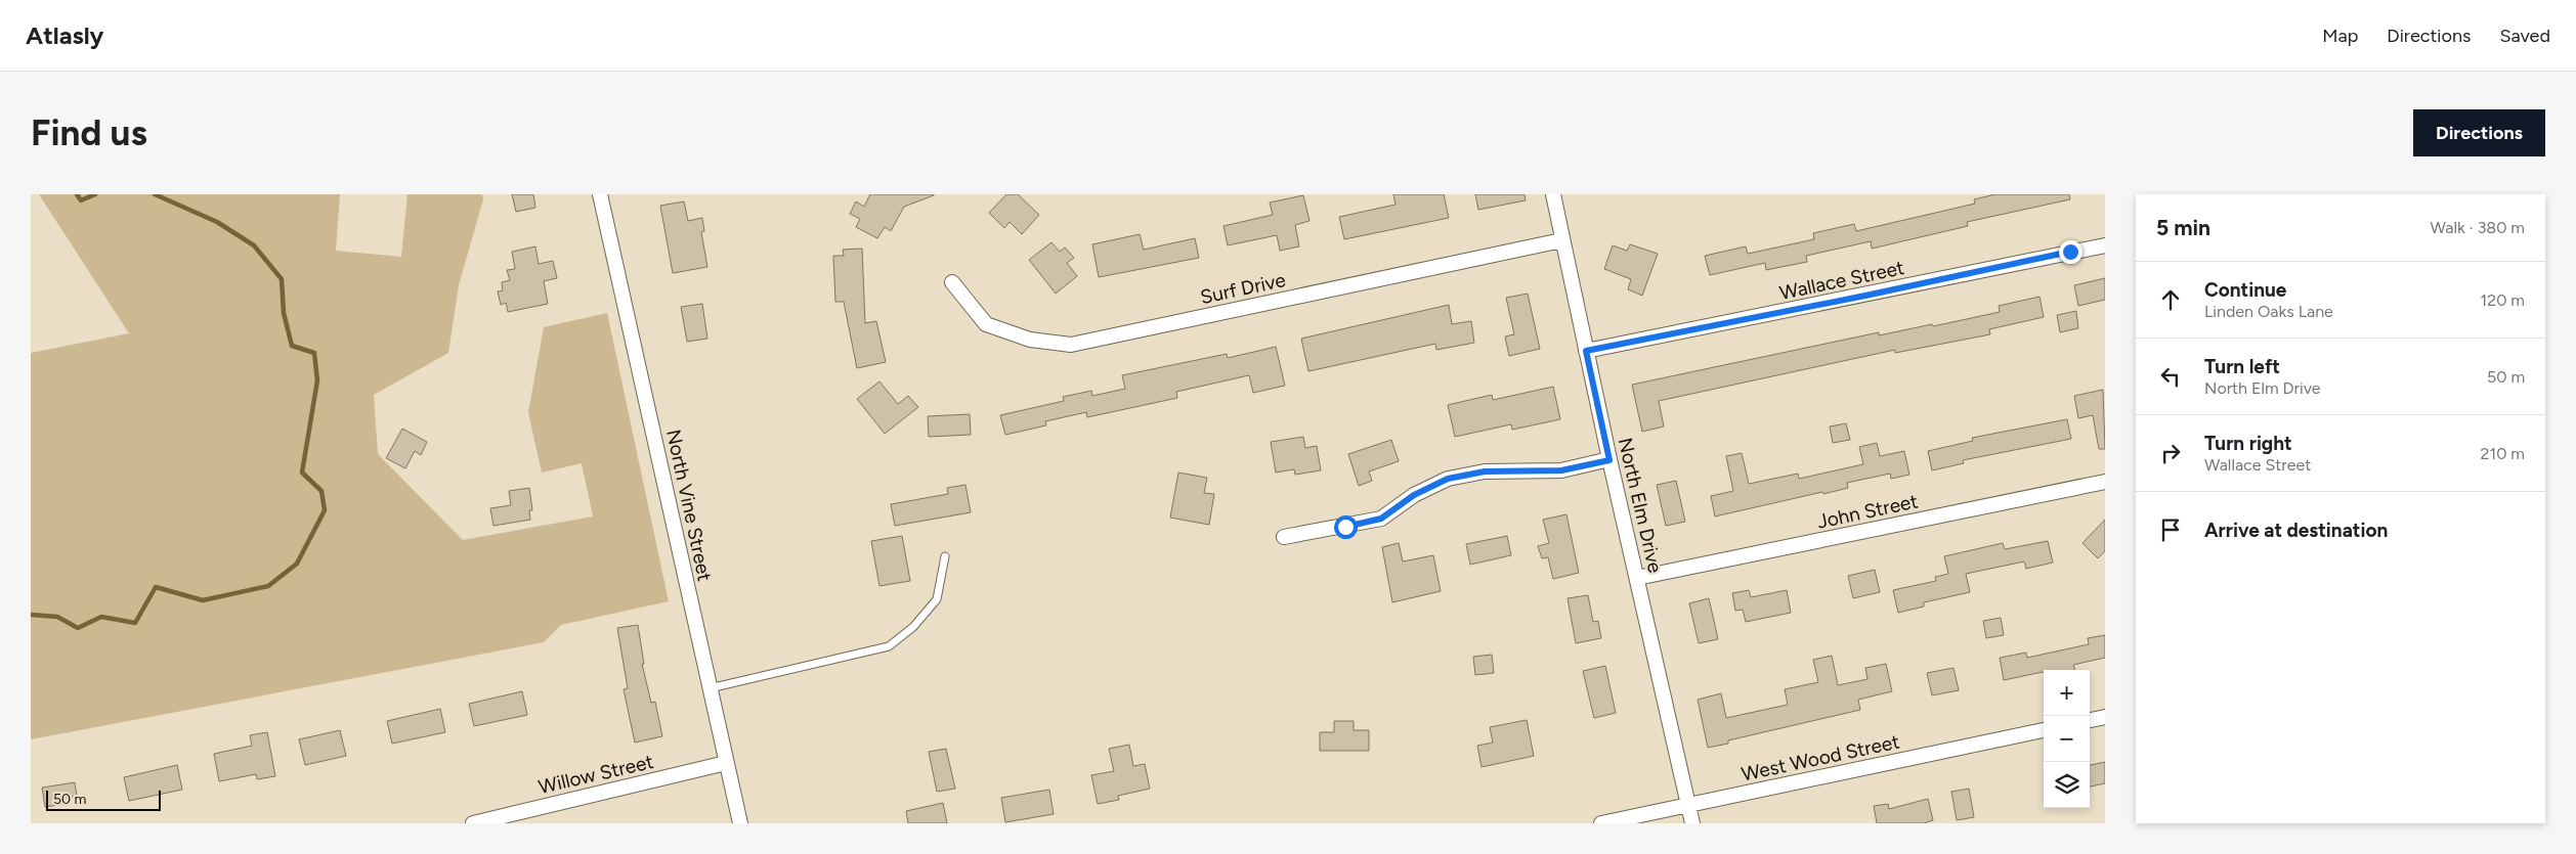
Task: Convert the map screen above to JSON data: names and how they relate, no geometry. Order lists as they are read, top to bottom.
{
  "streets": {
    "street": [
      "Wallace Street",
      "Surf Drive",
      "North Vine Street",
      "North Elm Drive",
      "John Street",
      "West Wood Street",
      "Willow Street"
    ]
  },
  "crossings": [
    ["Wallace Street", "North Elm Drive"],
    ["Surf Drive", "North Elm Drive"],
    ["North Vine Street", "Willow Street"],
    ["North Elm Drive", "John Street"],
    ["North Elm Drive", "West Wood Street"]
  ],
  "scale_bar": "50 m",
  "page": {
    "header": "Atlasly",
    "nav": ["Map", "Directions", "Saved"],
    "buttons": "Directions",
    "title": "Find us",
    "heading": ["5 min", "Walk · 380 m"],
    "list": [
      ["Continue", "Linden Oaks Lane", "120 m"],
      ["Turn left", "North Elm Drive", "50 m"],
      ["Turn right", "Wallace Street", "210 m"],
      "Arrive at destination"
    ],
    "map_buttons": ["+", "−"],
    "scale": "50 m"
  }
}
